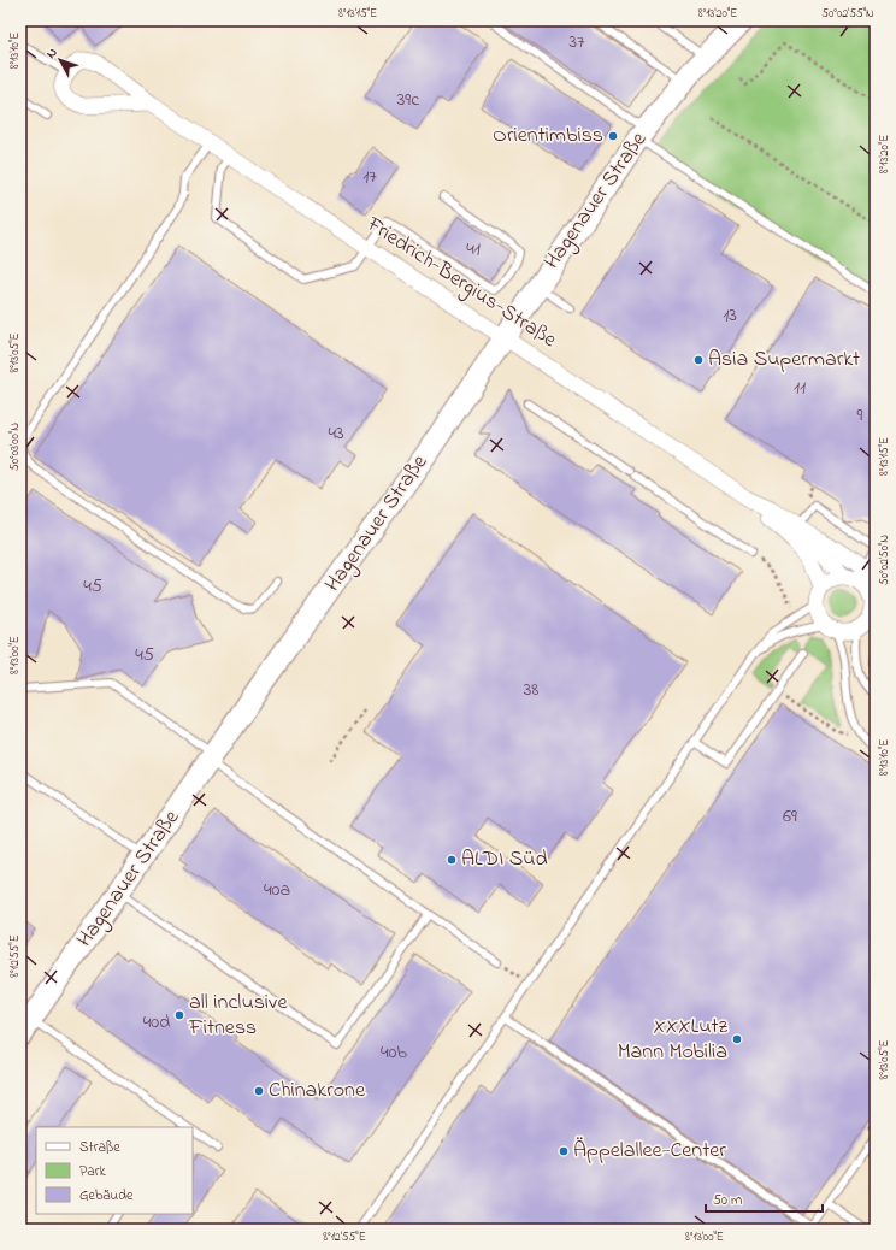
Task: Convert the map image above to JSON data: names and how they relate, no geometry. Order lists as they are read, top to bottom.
{
  "streets": {
    "street": ["Hagenauer Straße", "Friedrich-Bergius-Straße"]
  },
  "crossings": [
    ["Hagenauer Straße", "Friedrich-Bergius-Straße"]
  ],
  "places": [
    "Orientimbiss",
    "Asia Supermarkt",
    "ALDI Süd",
    "all inclusive Fitness",
    "XXXLutz Mann Mobilia",
    "Chinakrone",
    "Äppelallee-Center"
  ],
  "house_numbers": [
    "37",
    "39c",
    "17",
    "41",
    "13",
    "11",
    "9",
    "43",
    "45",
    "45",
    "38",
    "69",
    "40a",
    "40d",
    "40b"
  ],
  "legend": ["Straße", "Park", "Gebäude"],
  "scale_bar": "50 m",
  "north": "top left",
  "coordinates": [
    "8°13'15\"E",
    "8°13'20\"E",
    "50°02'55\"N",
    "8°13'10\"E",
    "8°13'05\"E",
    "50°03'00\"N",
    "50°02'50\"N",
    "8°13'00\"E",
    "8°12'55\"E"
  ]
}
